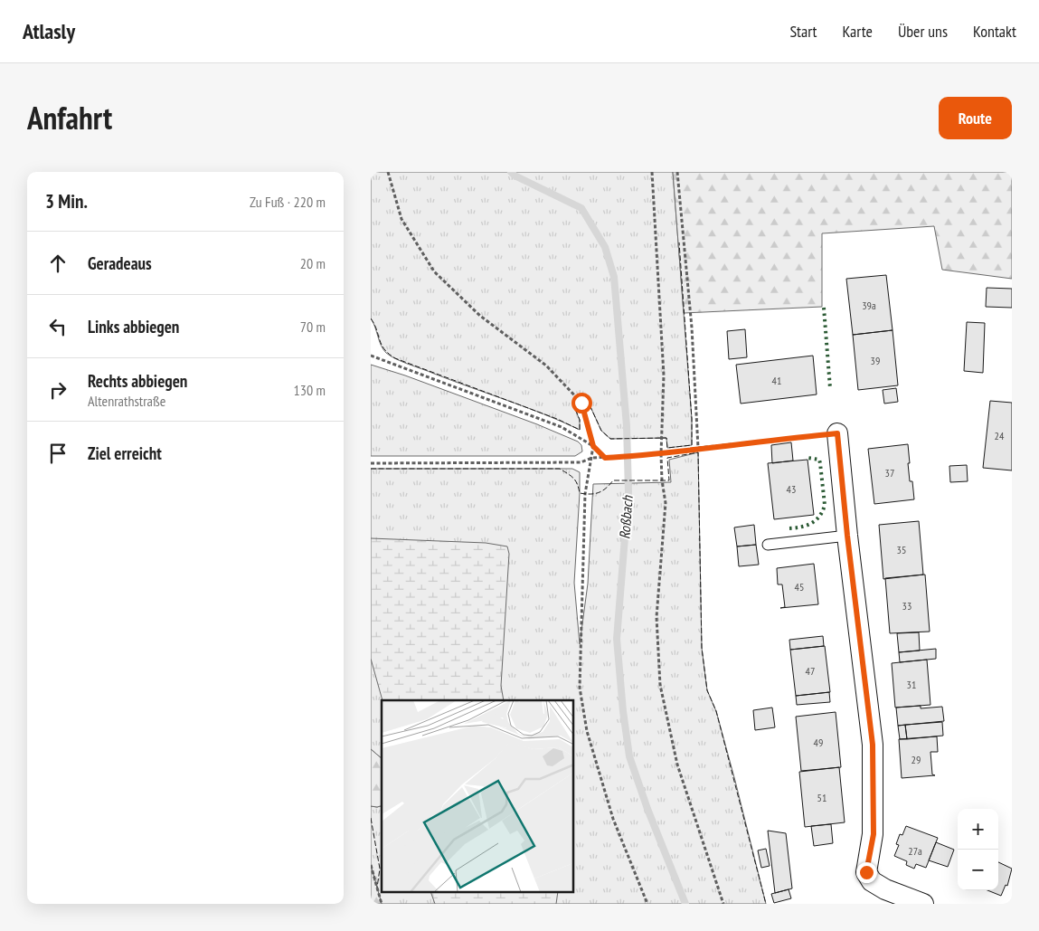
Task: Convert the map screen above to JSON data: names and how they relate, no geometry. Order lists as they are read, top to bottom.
{
  "water": ["Roßbach"],
  "house_numbers": [
    "39a",
    "39",
    "41",
    "24",
    "37",
    "43",
    "35",
    "45",
    "33",
    "47",
    "31",
    "49",
    "29",
    "51",
    "27a"
  ],
  "page": {
    "header": "Atlasly",
    "nav": [
      "Start",
      "Karte",
      "Über uns",
      "Kontakt"
    ],
    "title": "Anfahrt",
    "buttons": "Route",
    "heading": ["3 Min.", "Zu Fuß · 220 m"],
    "list": [
      ["Geradeaus", "20 m"],
      ["Links abbiegen", "70 m"],
      ["Rechts abbiegen", "Altenrathstraße", "130 m"],
      "Ziel erreicht"
    ],
    "map_buttons": ["+", "−"]
  }
}
